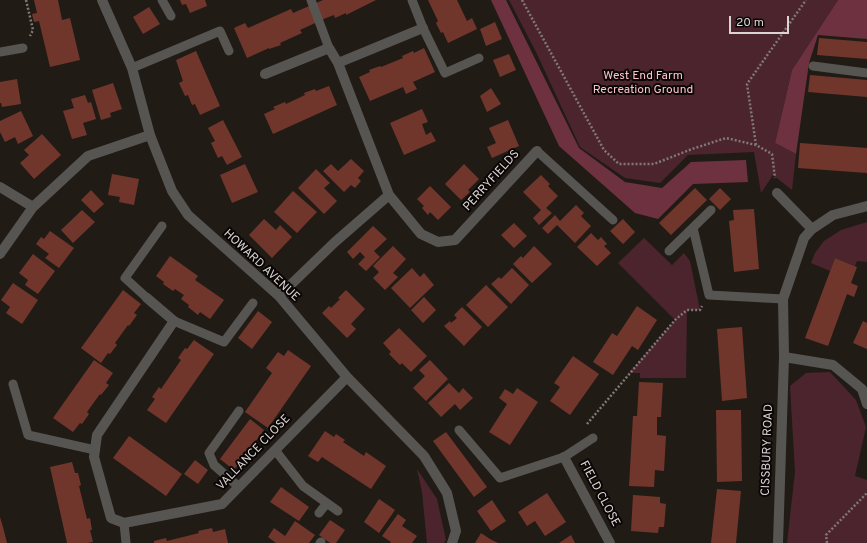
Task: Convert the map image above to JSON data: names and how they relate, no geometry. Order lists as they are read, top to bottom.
{
  "streets": {
    "street": [
      "PERRYFIELDS",
      "HOWARD AVENUE",
      "CISSBURY ROAD",
      "VALLANCE CLOSE",
      "FIELD CLOSE"
    ]
  },
  "crossings": [
    ["HOWARD AVENUE", "VALLANCE CLOSE"]
  ],
  "parks": ["West End Farm Recreation Ground"],
  "scale_bar": "20 m"
}
